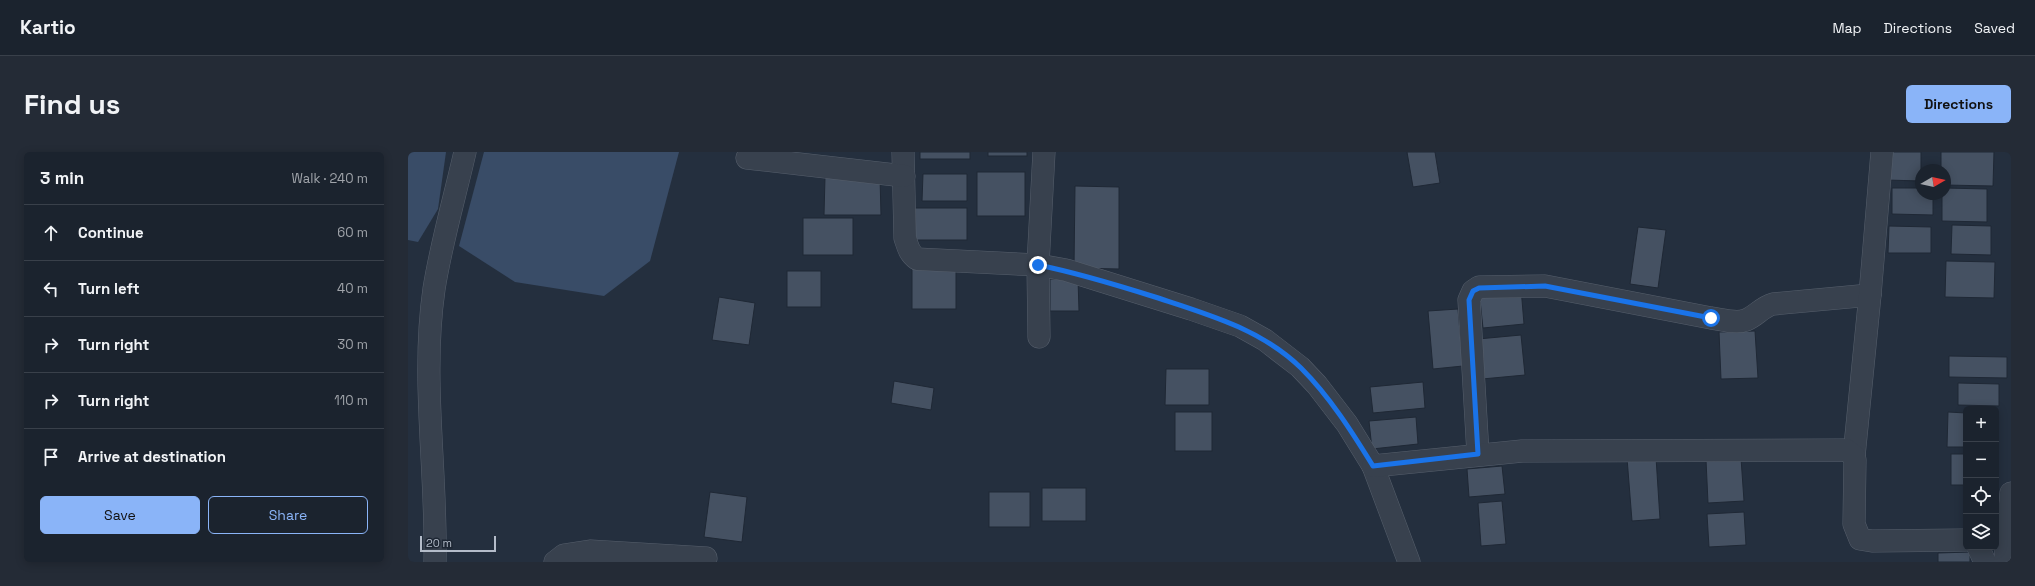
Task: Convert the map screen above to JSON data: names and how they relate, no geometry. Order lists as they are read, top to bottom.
{
  "scale_bar": "20 m",
  "north": "right",
  "page": {
    "header": "Kartio",
    "nav": ["Map", "Directions", "Saved"],
    "buttons": [
      "Directions",
      ["Save", "Share"]
    ],
    "title": "Find us",
    "heading": ["3 min", "Walk · 240 m"],
    "list": [
      ["Continue", "60 m"],
      ["Turn left", "40 m"],
      ["Turn right", "30 m"],
      ["Turn right", "110 m"],
      "Arrive at destination"
    ],
    "map_buttons": ["+", "−"],
    "scale": "20 m"
  }
}
